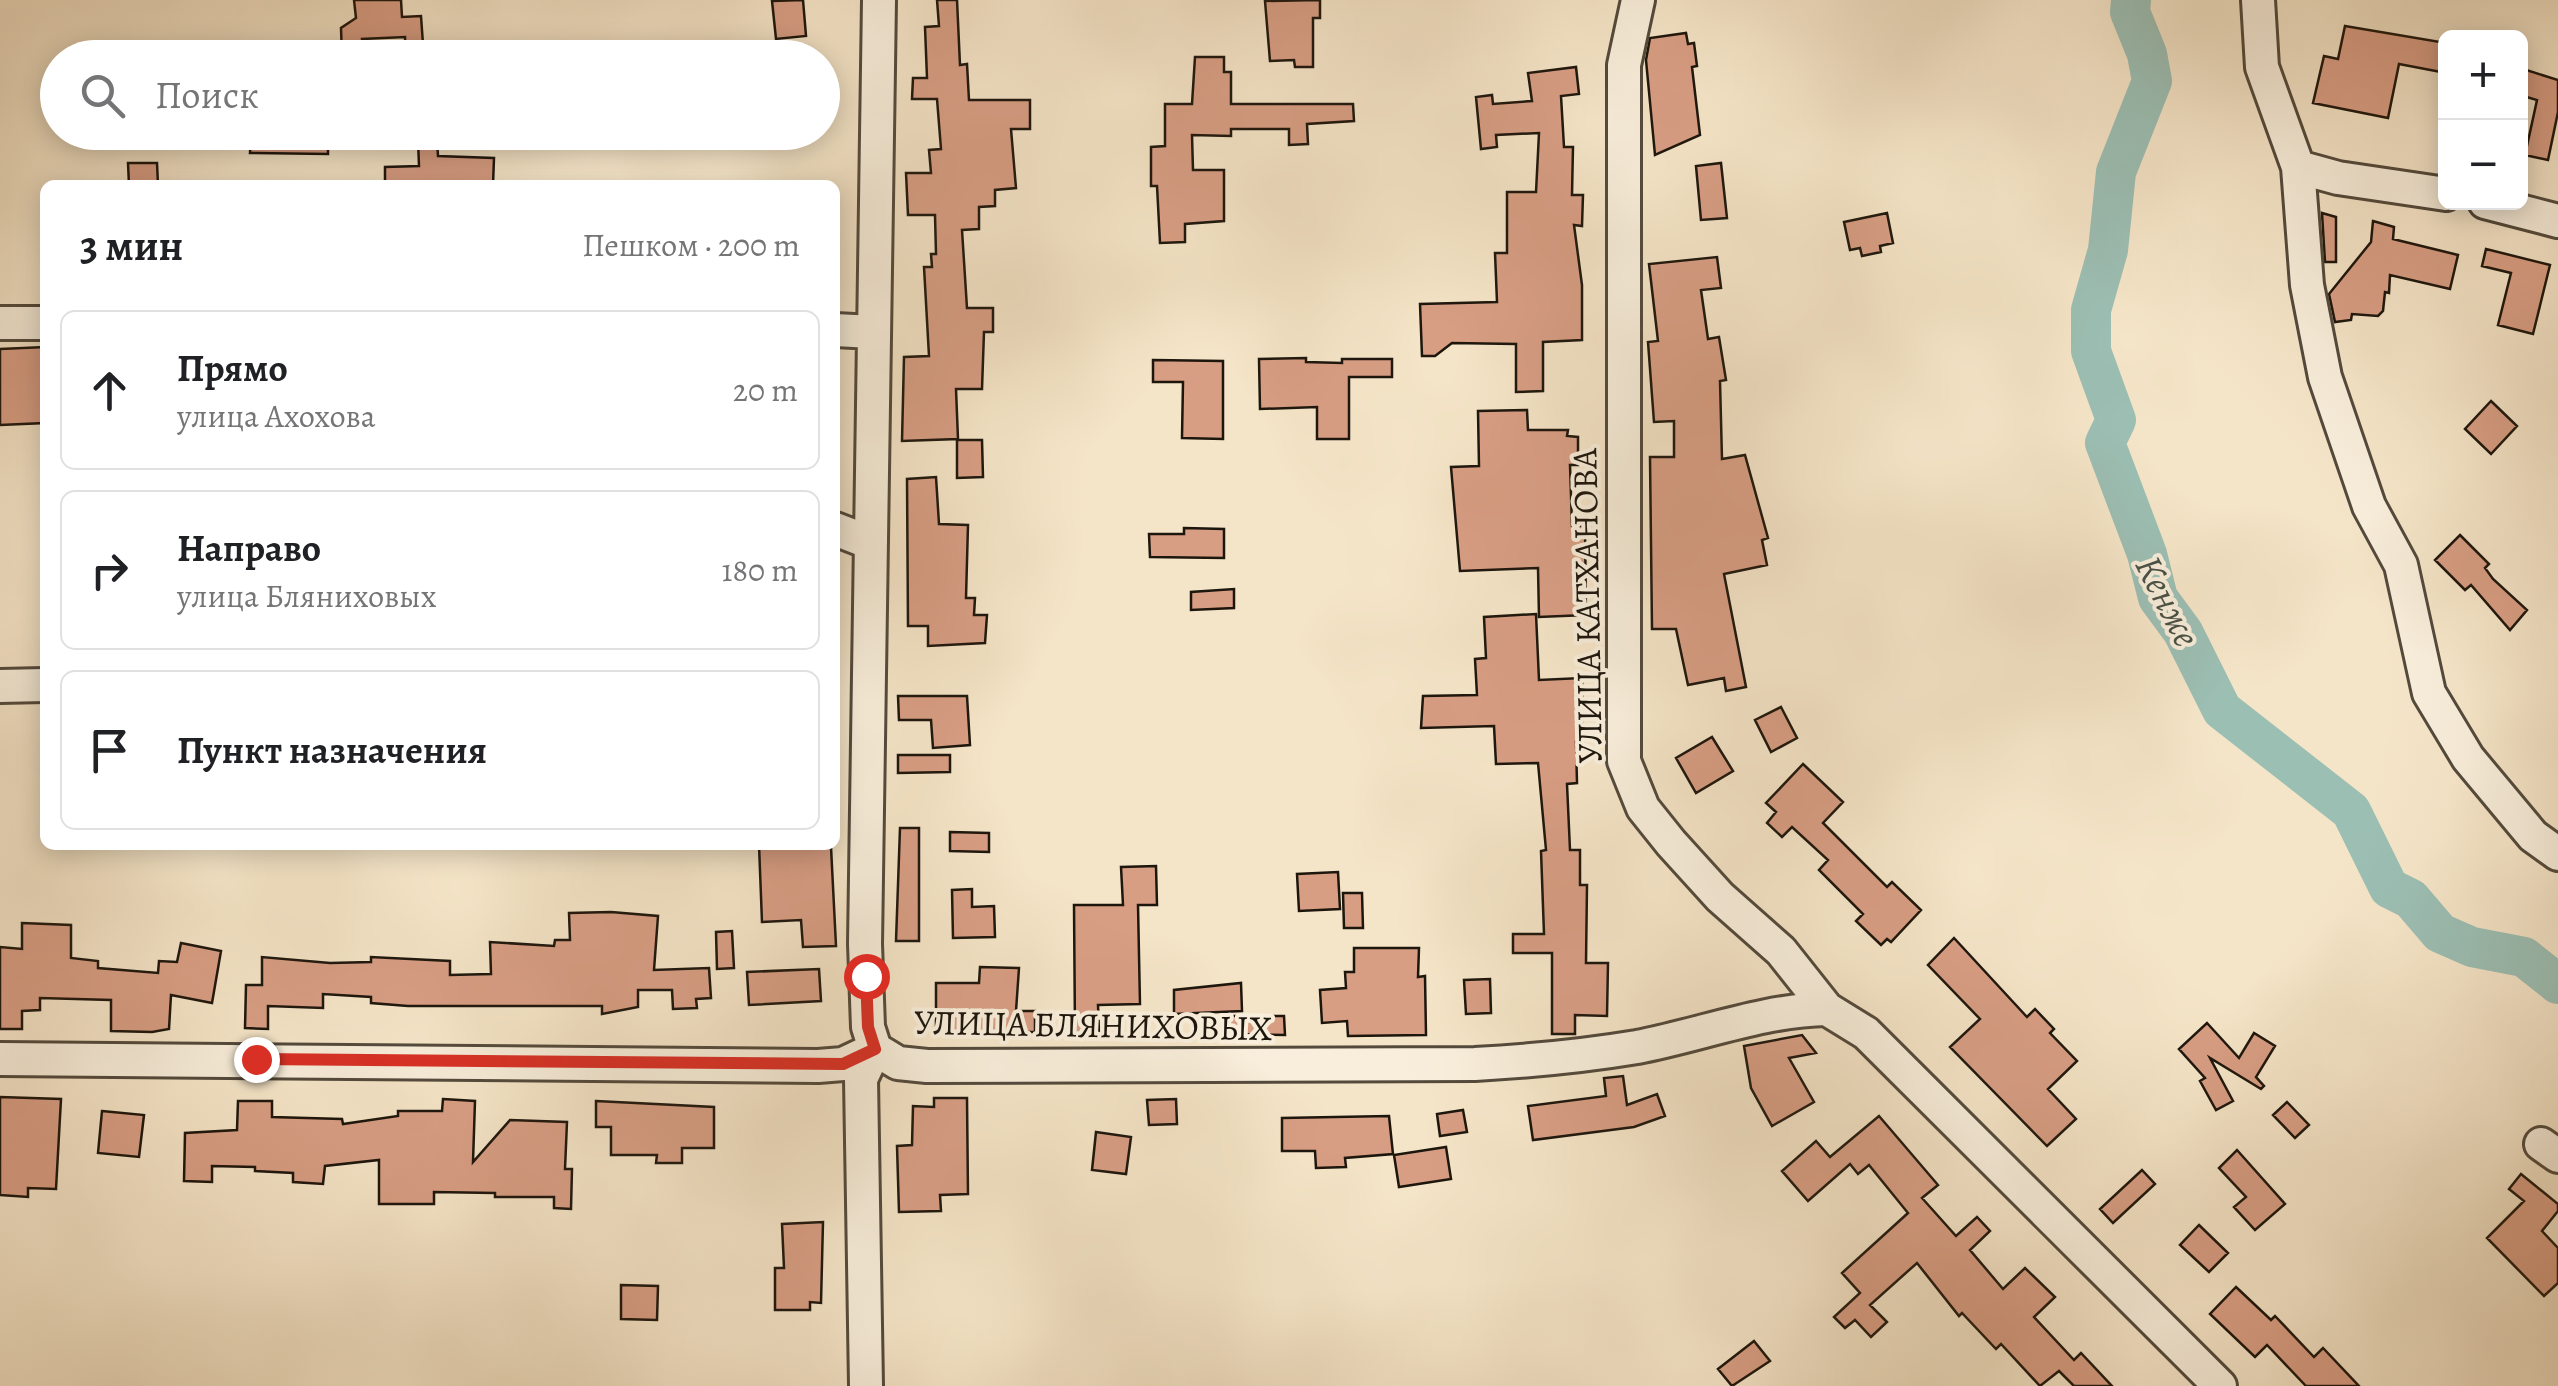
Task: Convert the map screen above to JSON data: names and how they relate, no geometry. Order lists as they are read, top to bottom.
{
  "streets": {
    "street": ["УЛИЦА КАТХАНОВА", "УЛИЦА БЛЯНИХОВЫХ"]
  },
  "crossings": [
    ["УЛИЦА КАТХАНОВА", "УЛИЦА БЛЯНИХОВЫХ"]
  ],
  "water": ["Кенже"],
  "page": {
    "map_buttons": ["+", "−"],
    "search": "Поиск",
    "heading": ["3 мин", "Пешком · 200 m"],
    "list": [
      ["Прямо", "улица Ахохова", "20 m"],
      ["Направо", "улица Бляниховых", "180 m"],
      "Пункт назначения"
    ]
  }
}
